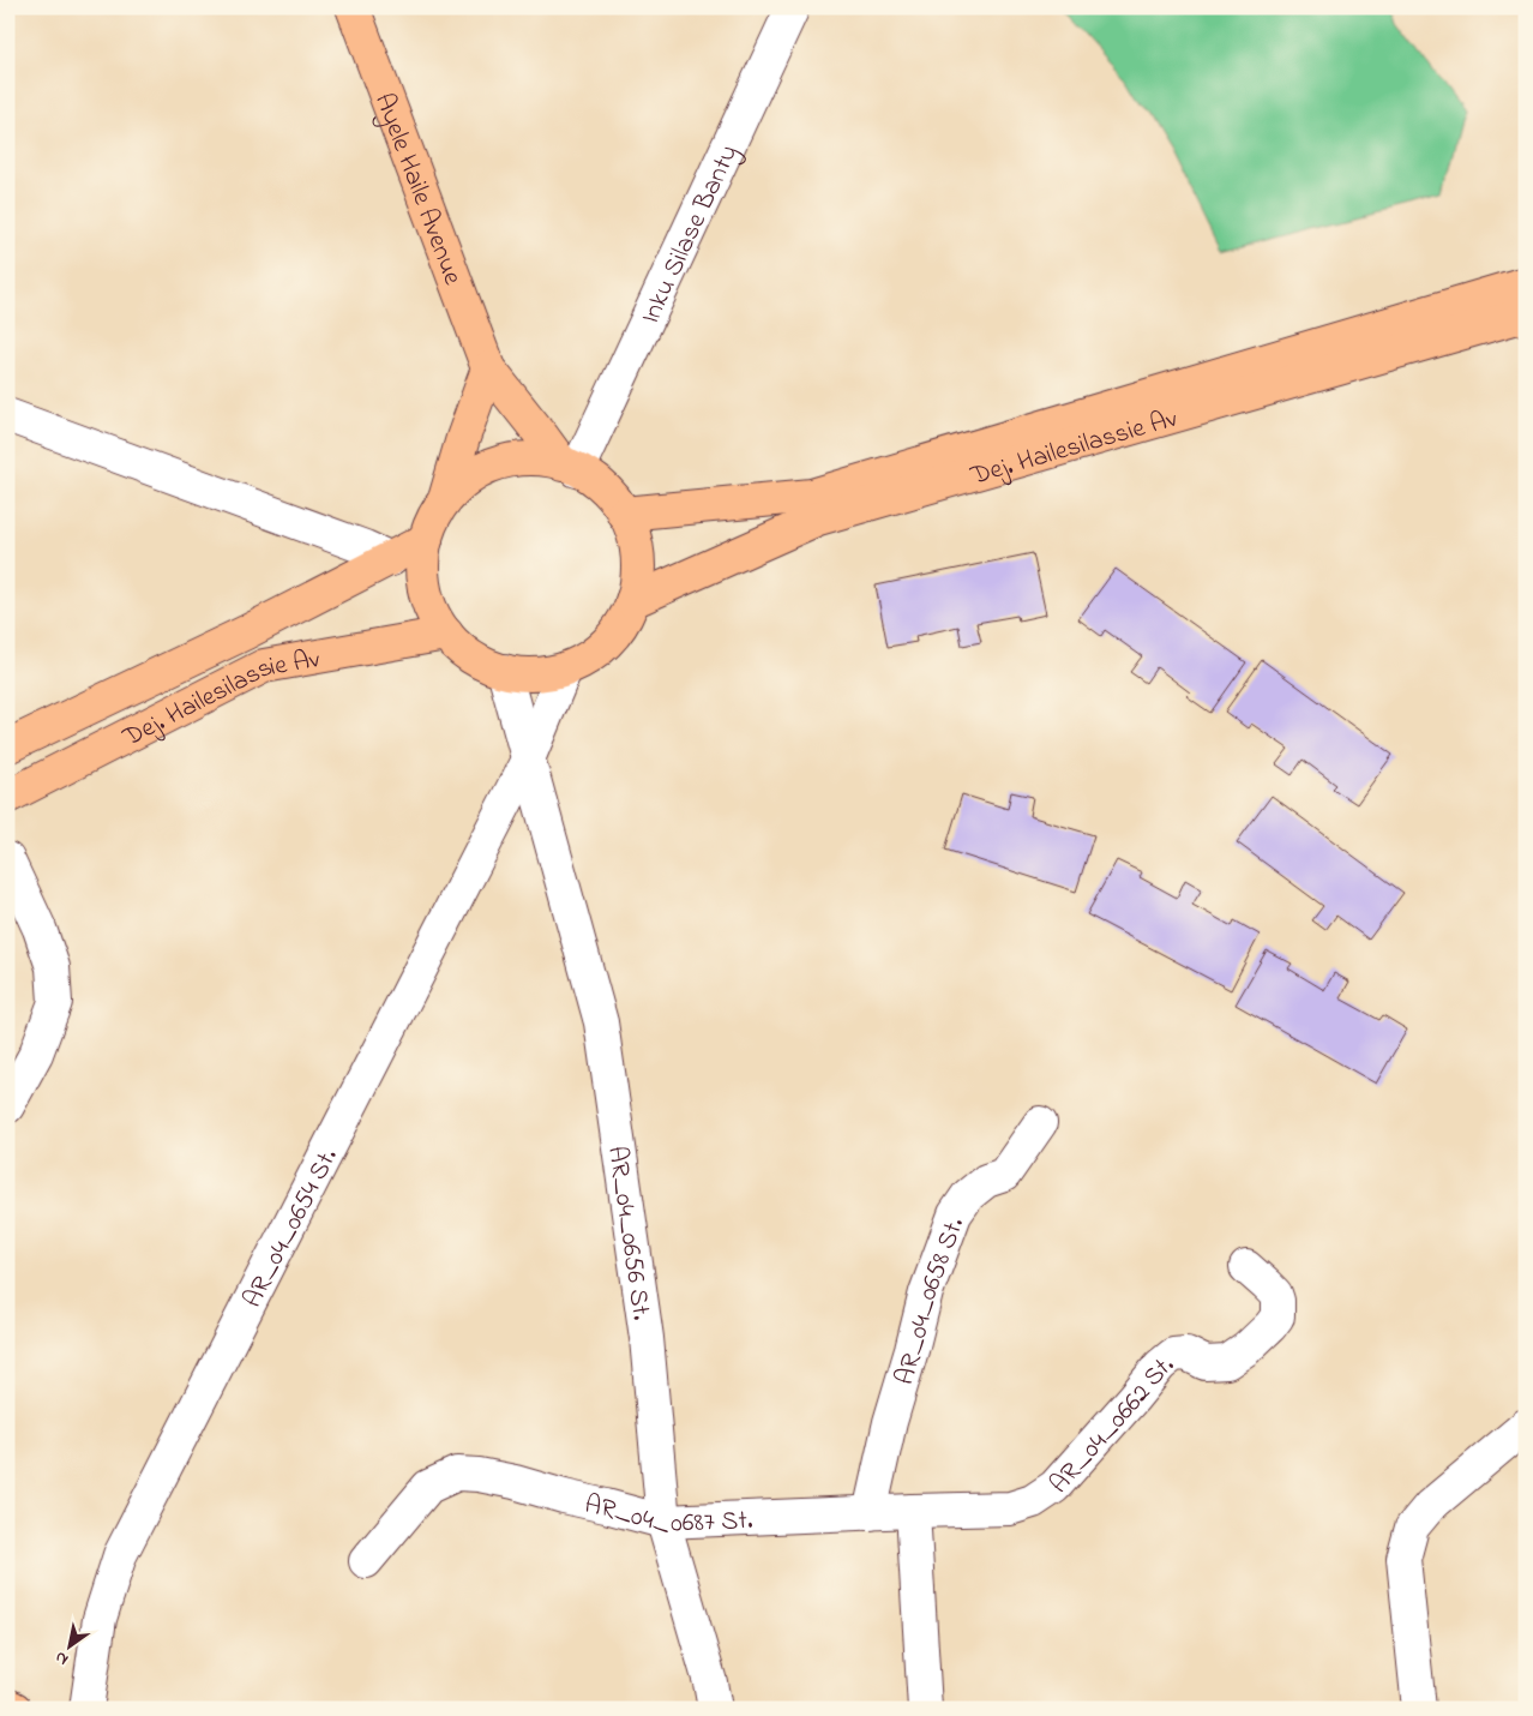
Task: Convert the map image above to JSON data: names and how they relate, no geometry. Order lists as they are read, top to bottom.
{
  "streets": {
    "main road": ["Ayele Haile Avenue", "Dej. Hailesilassie Av"],
    "street": [
      "Inku Silase Banty",
      "AR_04_0654 St.",
      "AR_04_0656 St.",
      "AR_04_0658 St.",
      "AR_04_0662 St.",
      "AR_04_0687 St."
    ]
  },
  "crossings": [
    ["Ayele Haile Avenue", "Inku Silase Banty"],
    ["AR_04_0654 St.", "AR_04_0656 St."],
    ["AR_04_0656 St.", "AR_04_0687 St."],
    ["AR_04_0658 St.", "AR_04_0687 St."],
    ["AR_04_0662 St.", "AR_04_0687 St."]
  ],
  "north": "bottom left"
}
